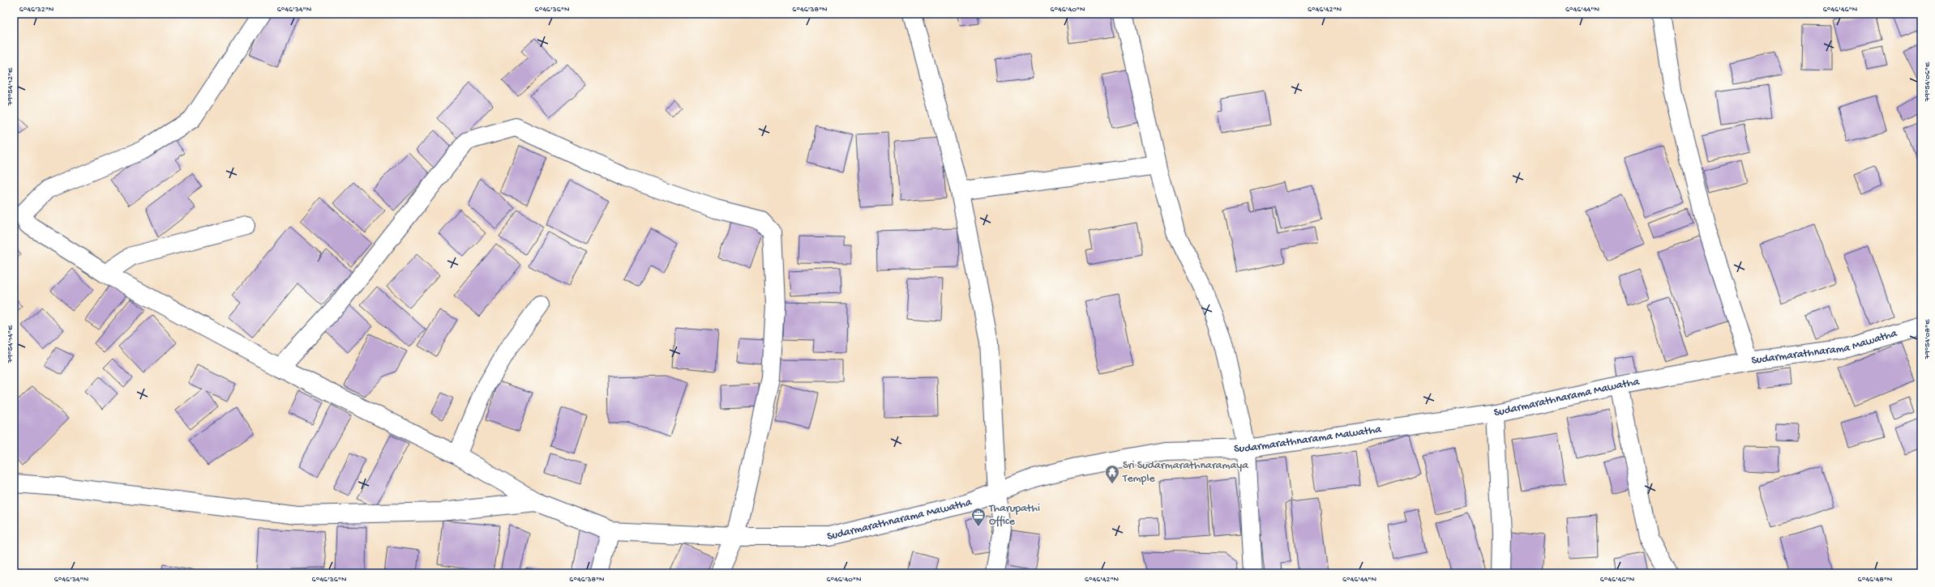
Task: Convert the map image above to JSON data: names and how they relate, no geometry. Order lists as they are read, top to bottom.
{
  "streets": {
    "street": ["Sudarmarathnarama Mawatha"]
  },
  "places": {
    "temple": ["Sri Sudarmarathnaramaya Temple"],
    "office": ["Tharupathi Office"]
  },
  "coordinates": [
    "6°46'32\"N",
    "6°46'34\"N",
    "6°46'36\"N",
    "6°46'38\"N",
    "6°46'40\"N",
    "6°46'42\"N",
    "6°46'44\"N",
    "6°46'46\"N",
    "79°54'06\"E",
    "79°54'12\"E",
    "79°54'08\"E",
    "79°54'14\"E",
    "6°46'48\"N"
  ]
}
